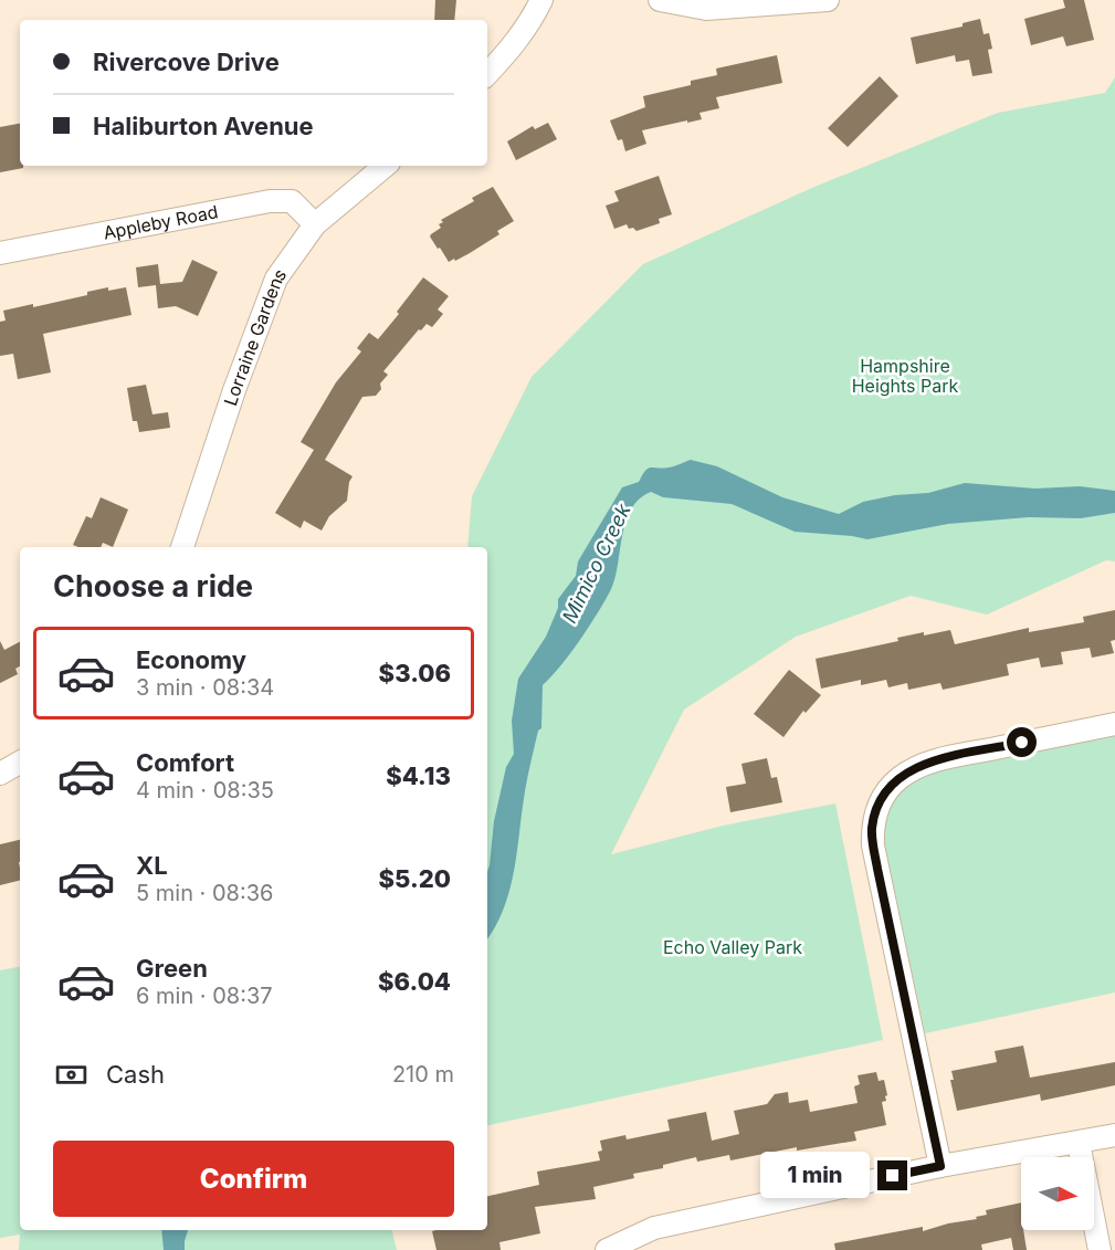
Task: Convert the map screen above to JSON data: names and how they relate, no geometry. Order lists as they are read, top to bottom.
{
  "streets": {
    "street": ["Appleby Road", "Lorraine Gardens"]
  },
  "crossings": [
    ["Appleby Road", "Lorraine Gardens"]
  ],
  "water": ["Mimico Creek"],
  "parks": ["Hampshire Heights Park", "Echo Valley Park"],
  "north": "right",
  "page": {
    "banner": ["Rivercove Drive", "Haliburton Avenue"],
    "heading": "Choose a ride",
    "list": [
      {
        "name": "Economy",
        "note": "3 min · 08:34",
        "value": "$3.06"
      },
      {
        "name": "Comfort",
        "note": "4 min · 08:35",
        "value": "$4.13"
      },
      {
        "name": "XL",
        "note": "5 min · 08:36",
        "value": "$5.20"
      },
      {
        "name": "Green",
        "note": "6 min · 08:37",
        "value": "$6.04"
      }
    ],
    "pay": ["Cash", "210 m"],
    "buttons": "Confirm",
    "bubble": "1 min"
  }
}
